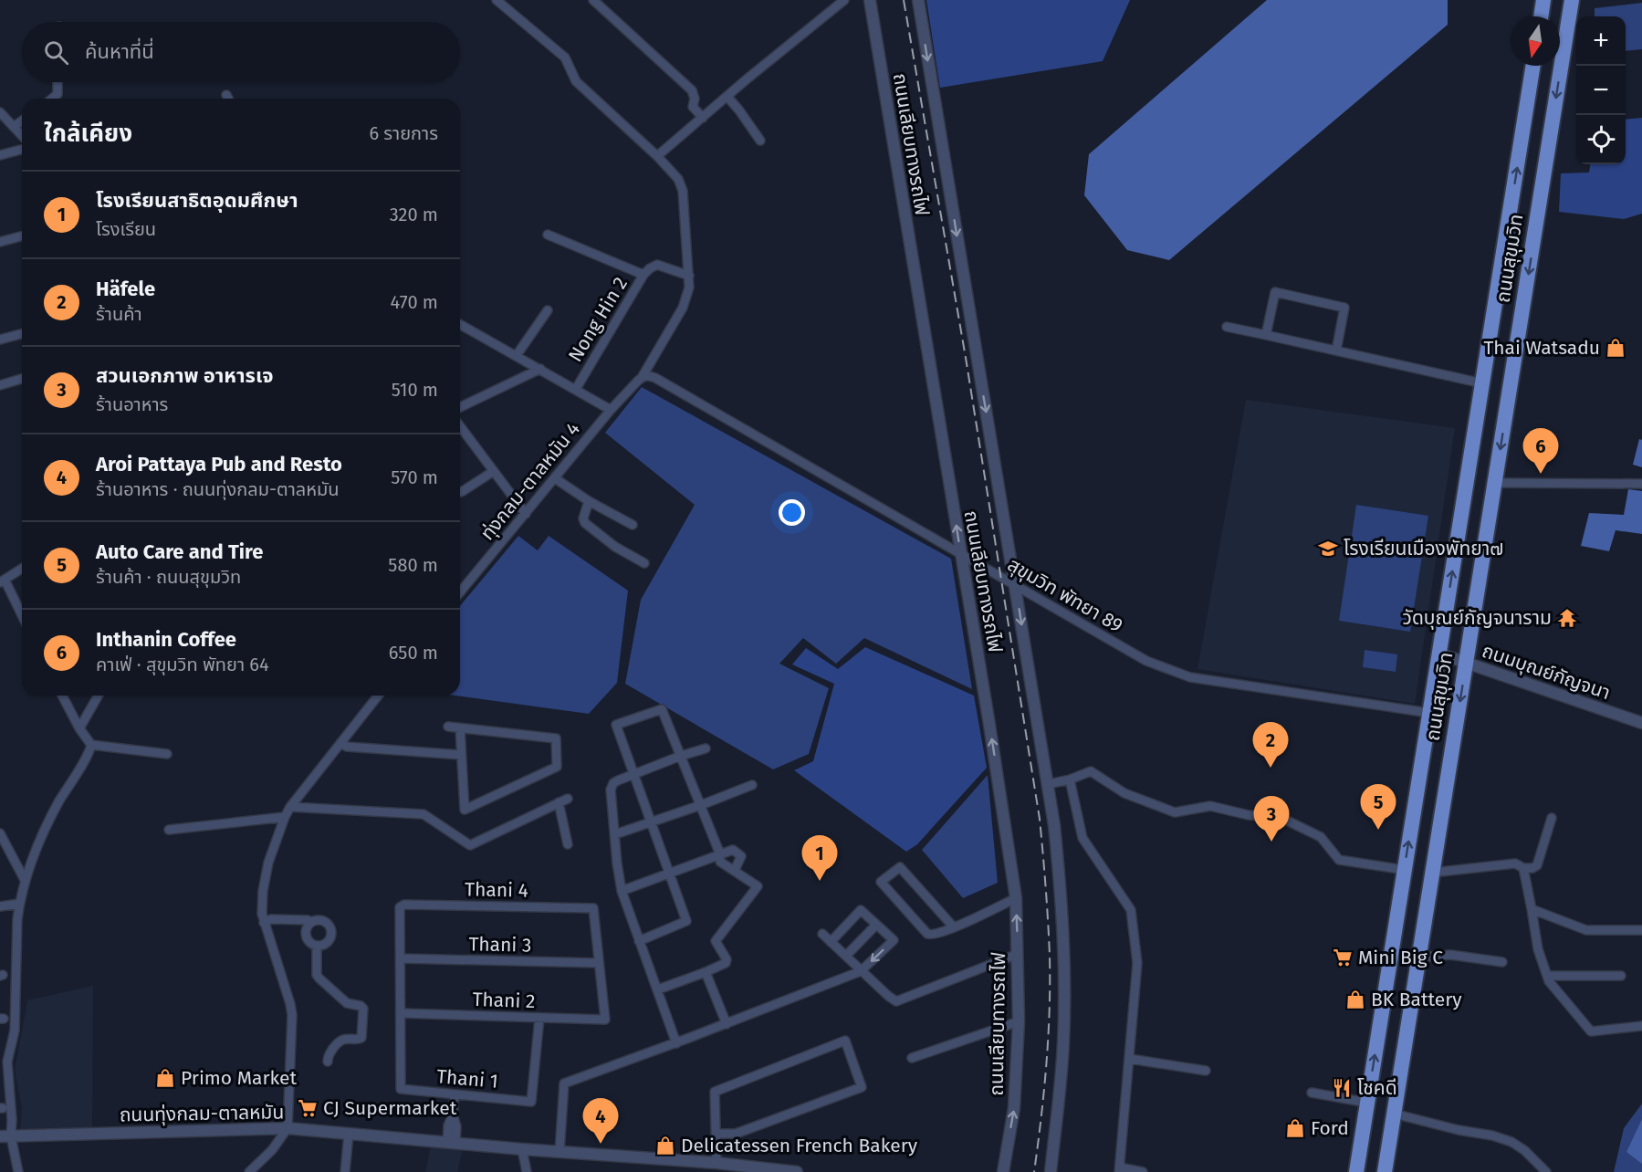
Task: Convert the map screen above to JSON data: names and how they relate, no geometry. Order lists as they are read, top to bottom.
{
  "streets": {
    "highway": ["ถนนสุขุมวิท"],
    "street": [
      "ถนนเลียบทางรถไฟ",
      "Nong Hin 2",
      "ทุ่งกลม-ตาลหมัน 4",
      "สุขุมวิท พัทยา 89",
      "ถนนบุณย์กัญจนา",
      "Thani 4",
      "Thani 3",
      "Thani 2",
      "Thani 1",
      "ถนนทุ่งกลม-ตาลหมัน"
    ]
  },
  "crossings": [
    ["ถนนเลียบทางรถไฟ", "สุขุมวิท พัทยา 89"],
    ["ถนนสุขุมวิท", "สุขุมวิท พัทยา 89"],
    ["ถนนสุขุมวิท", "ถนนบุณย์กัญจนา"],
    ["Thani 4", "Thani 3"],
    ["Thani 4", "Thani 2"],
    ["Thani 3", "Thani 2"],
    ["Thani 2", "Thani 1"]
  ],
  "places": {
    "shop": [
      "Thai Watsadu",
      "BK Battery",
      "Primo Market",
      "Ford",
      "Delicatessen French Bakery"
    ],
    "school or university": ["โรงเรียนเมืองพัทยา๗"],
    "temple": ["วัดบุณย์กัญจนาราม"],
    "supermarket": ["Mini Big C", "CJ Supermarket"],
    "restaurant": ["โชคดี"]
  },
  "north": "bottom",
  "page": {
    "map_buttons": ["+", "−"],
    "search": "ค้นหาที่นี่",
    "heading": ["ใกล้เคียง", "6 รายการ"],
    "list": [
      {
        "mark": "1",
        "name": "โรงเรียนสาธิตอุดมศึกษา",
        "note": "โรงเรียน",
        "value": "320 m"
      },
      {
        "mark": "2",
        "name": "Häfele",
        "note": "ร้านค้า",
        "value": "470 m"
      },
      {
        "mark": "3",
        "name": "สวนเอกภาพ อาหารเจ",
        "note": "ร้านอาหาร",
        "value": "510 m"
      },
      {
        "mark": "4",
        "name": "Aroi Pattaya Pub and Resto",
        "note": "ร้านอาหาร · ถนนทุ่งกลม-ตาลหมัน",
        "value": "570 m"
      },
      {
        "mark": "5",
        "name": "Auto Care and Tire",
        "note": "ร้านค้า · ถนนสุขุมวิท",
        "value": "580 m"
      },
      {
        "mark": "6",
        "name": "Inthanin Coffee",
        "note": "คาเฟ่ · สุขุมวิท พัทยา 64",
        "value": "650 m"
      }
    ],
    "pins": [
      "6",
      "2",
      "5",
      "3",
      "1",
      "4"
    ]
  }
}
